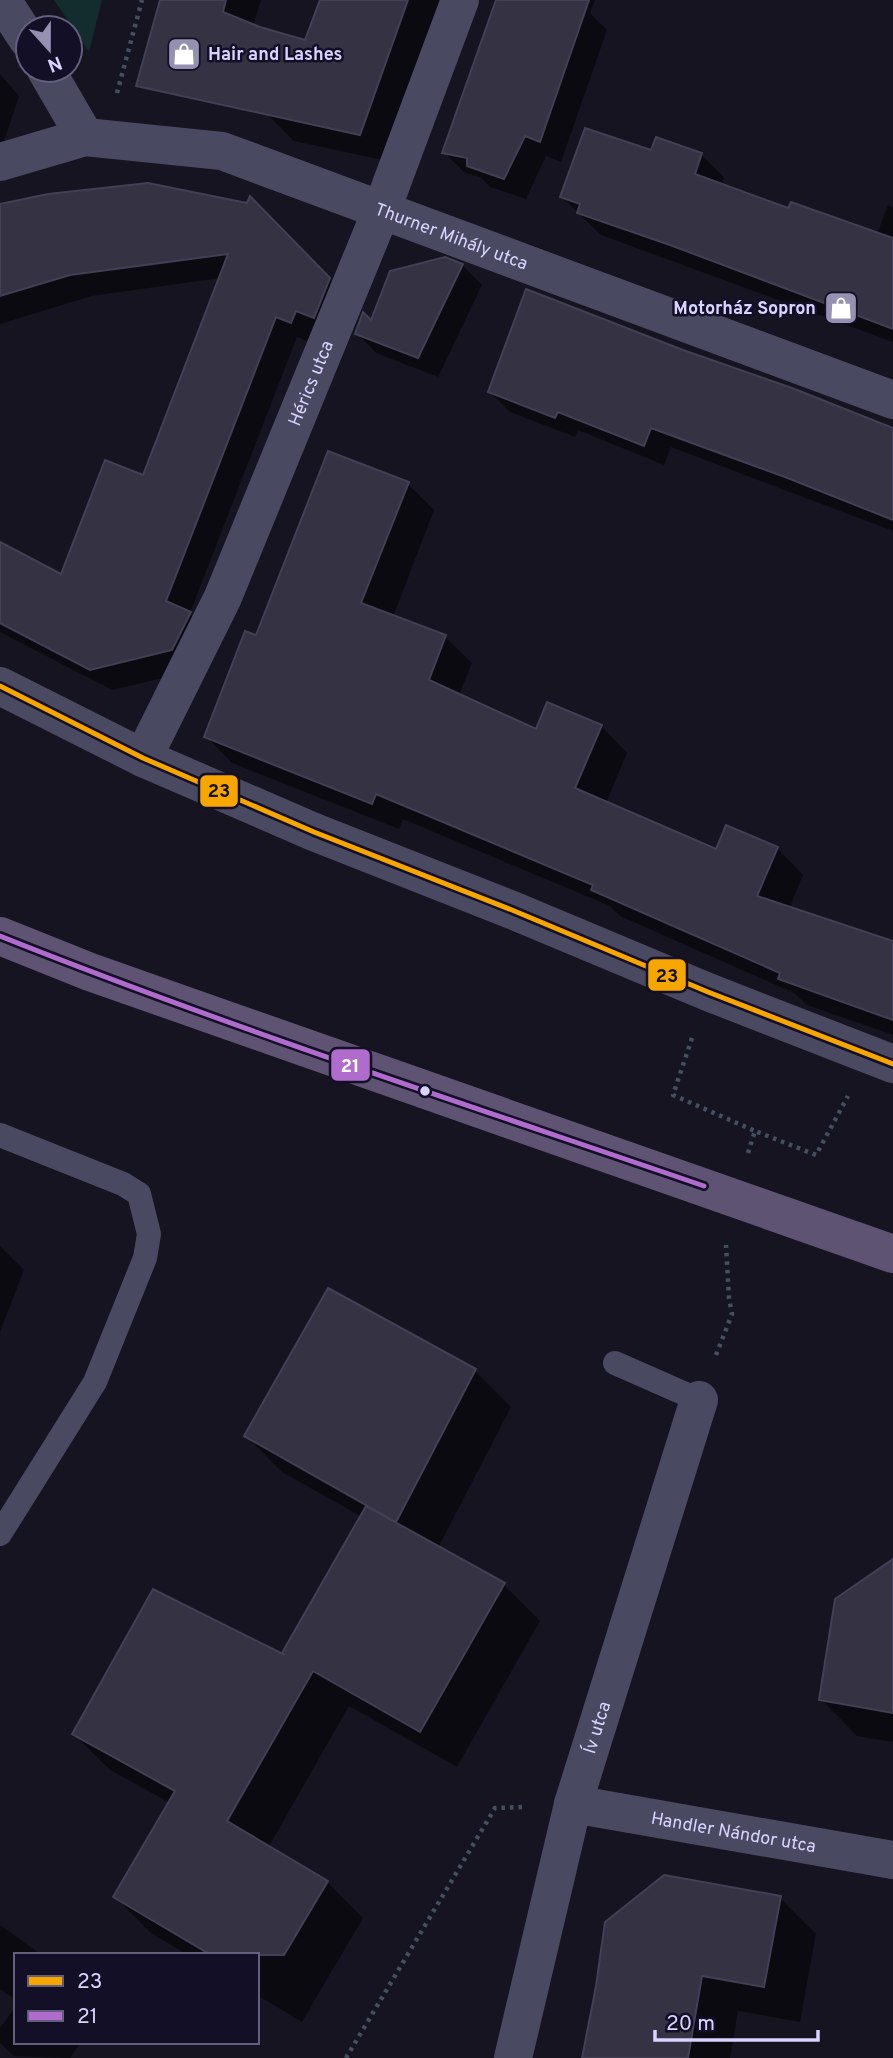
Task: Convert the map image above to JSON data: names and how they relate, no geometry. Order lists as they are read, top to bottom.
{
  "streets": {
    "street": [
      "Thurner Mihály utca",
      "Hérics utca",
      "Ív utca",
      "Handler Nándor utca"
    ]
  },
  "crossings": [
    ["Thurner Mihály utca", "Hérics utca"],
    ["Ív utca", "Handler Nándor utca"]
  ],
  "places": {
    "shop": ["Hair and Lashes", "Motorház Sopron"]
  },
  "lines": ["transit line 23", "transit line 21"],
  "legend": ["23", "21"],
  "scale_bar": "20 m",
  "north": "bottom"
}
